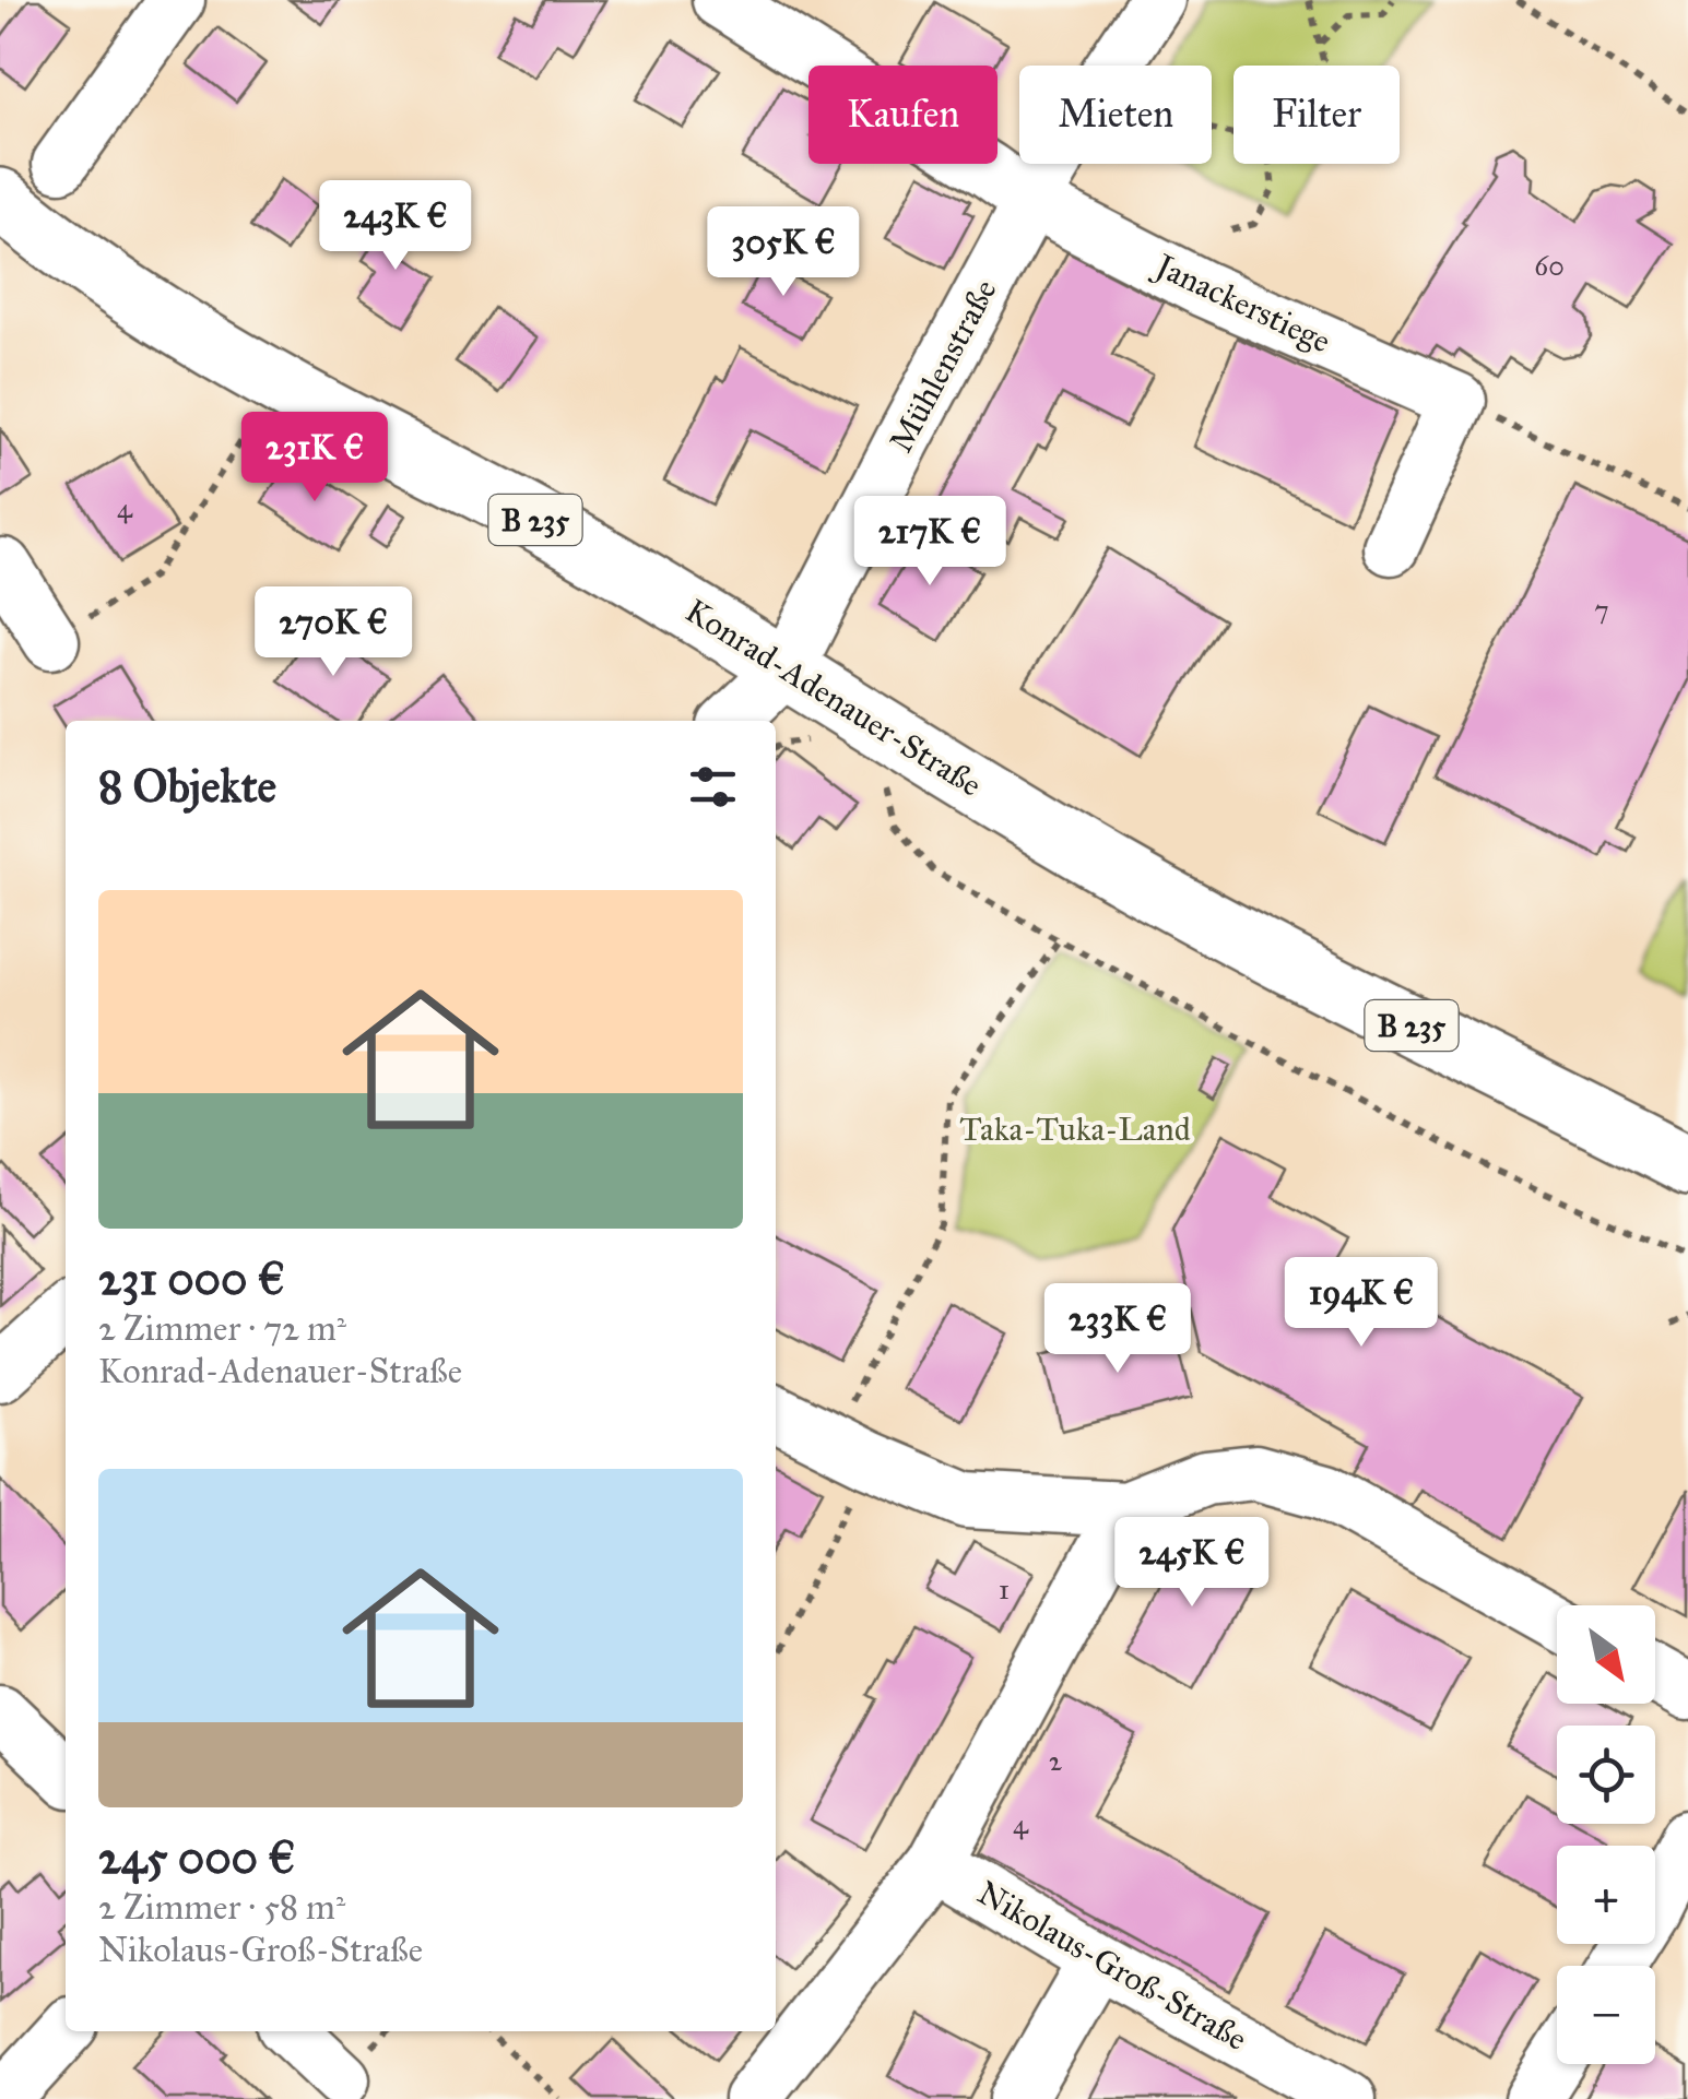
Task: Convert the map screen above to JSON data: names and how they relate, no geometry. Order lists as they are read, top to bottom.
{
  "streets": {
    "main road": ["B 235", "Konrad-Adenauer-Straße"],
    "street": ["Janackerstiege", "Mühlenstraße", "Nikolaus-Groß-Straße"]
  },
  "crossings": [
    ["Janackerstiege", "Mühlenstraße"],
    ["Mühlenstraße", "Konrad-Adenauer-Straße"]
  ],
  "parks": ["Taka-Tuka-Land"],
  "house_numbers": [
    "60",
    "4",
    "7",
    "1",
    "2",
    "4"
  ],
  "north": "bottom right",
  "page": {
    "chip": ["Kaufen", "Mieten", "Filter"],
    "price": [
      "243K €",
      "305K €",
      "231K €",
      "217K €",
      "270K €",
      "194K €",
      "233K €",
      "245K €"
    ],
    "heading": "8 Objekte",
    "list": [
      {
        "name": "231 000 €",
        "note": "2 Zimmer · 72 m² · Konrad-Adenauer-Straße"
      },
      {
        "name": "245 000 €",
        "note": "2 Zimmer · 58 m² · Nikolaus-Groß-Straße"
      }
    ],
    "map_buttons": ["+", "−"]
  }
}
